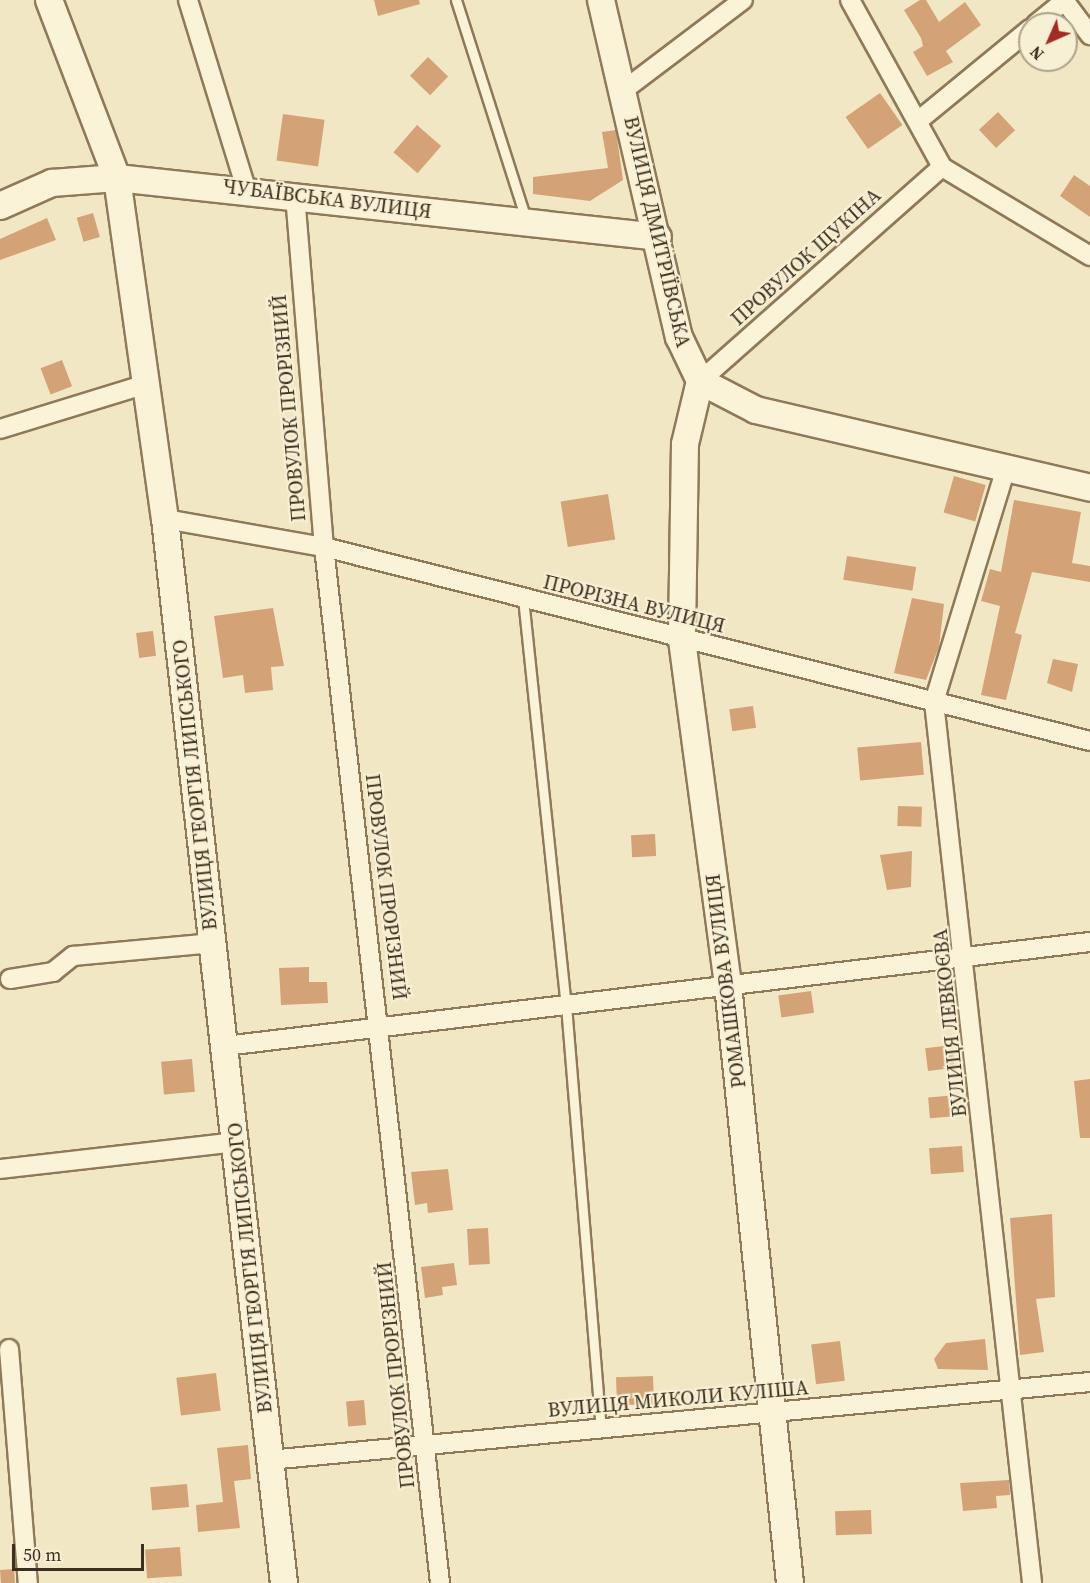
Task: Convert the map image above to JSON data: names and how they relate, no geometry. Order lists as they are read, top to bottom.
{
  "streets": {
    "street": [
      "ЧУБАЇВСЬКА ВУЛИЦЯ",
      "ВУЛИЦЯ ДМИТРІЇВСЬКА",
      "ПРОВУЛОК ЩУКІНА",
      "ПРОВУЛОК ПРОРІЗНИЙ",
      "ПРОРІЗНА ВУЛИЦЯ",
      "ВУЛИЦЯ ГЕОРГІЯ ЛИПСЬКОГО",
      "РОМАШКОВА ВУЛИЦЯ",
      "ВУЛИЦЯ ЛЕВКОЄВА",
      "ВУЛИЦЯ МИКОЛИ КУЛІША"
    ]
  },
  "crossings": [
    ["ЧУБАЇВСЬКА ВУЛИЦЯ", "ВУЛИЦЯ ДМИТРІЇВСЬКА"],
    ["ЧУБАЇВСЬКА ВУЛИЦЯ", "ПРОВУЛОК ПРОРІЗНИЙ"],
    ["ЧУБАЇВСЬКА ВУЛИЦЯ", "ВУЛИЦЯ ГЕОРГІЯ ЛИПСЬКОГО"],
    ["ВУЛИЦЯ ДМИТРІЇВСЬКА", "ПРОВУЛОК ЩУКІНА"],
    ["ВУЛИЦЯ ДМИТРІЇВСЬКА", "РОМАШКОВА ВУЛИЦЯ"],
    ["ПРОВУЛОК ЩУКІНА", "РОМАШКОВА ВУЛИЦЯ"],
    ["ПРОВУЛОК ПРОРІЗНИЙ", "ПРОРІЗНА ВУЛИЦЯ"],
    ["ПРОВУЛОК ПРОРІЗНИЙ", "ВУЛИЦЯ МИКОЛИ КУЛІША"],
    ["ПРОРІЗНА ВУЛИЦЯ", "ВУЛИЦЯ ГЕОРГІЯ ЛИПСЬКОГО"],
    ["ПРОРІЗНА ВУЛИЦЯ", "РОМАШКОВА ВУЛИЦЯ"],
    ["ПРОРІЗНА ВУЛИЦЯ", "ВУЛИЦЯ ЛЕВКОЄВА"],
    ["ВУЛИЦЯ ГЕОРГІЯ ЛИПСЬКОГО", "ВУЛИЦЯ МИКОЛИ КУЛІША"],
    ["РОМАШКОВА ВУЛИЦЯ", "ВУЛИЦЯ МИКОЛИ КУЛІША"],
    ["ВУЛИЦЯ ЛЕВКОЄВА", "ВУЛИЦЯ МИКОЛИ КУЛІША"]
  ],
  "scale_bar": "50 m",
  "north": "bottom left"
}
